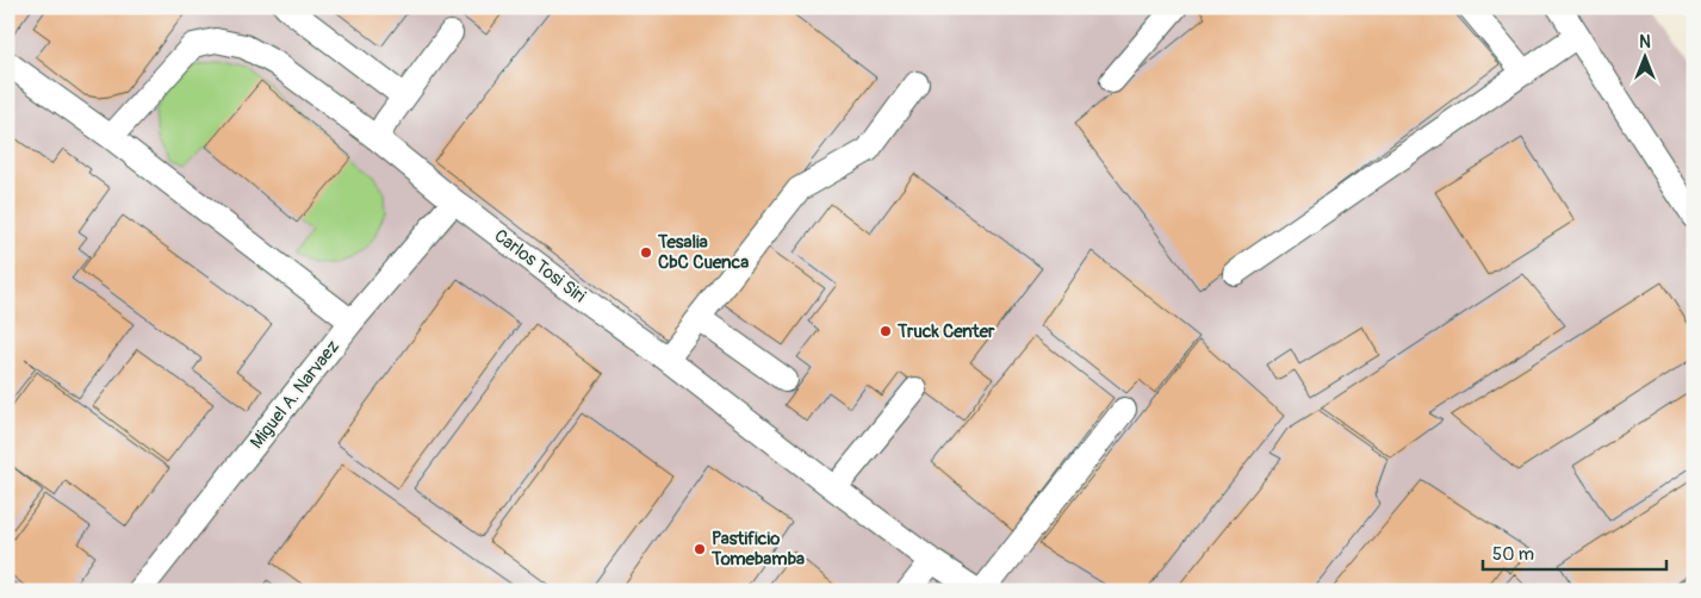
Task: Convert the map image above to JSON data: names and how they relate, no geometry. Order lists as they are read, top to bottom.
{
  "streets": {
    "street": ["Carlos Tosi Siri", "Miguel A. Narvaez"]
  },
  "crossings": [
    ["Carlos Tosi Siri", "Miguel A. Narvaez"]
  ],
  "places": ["Tesalia CbC Cuenca", "Truck Center", "Pastificio Tomebamba"],
  "scale_bar": "50 m",
  "north": "top"
}
